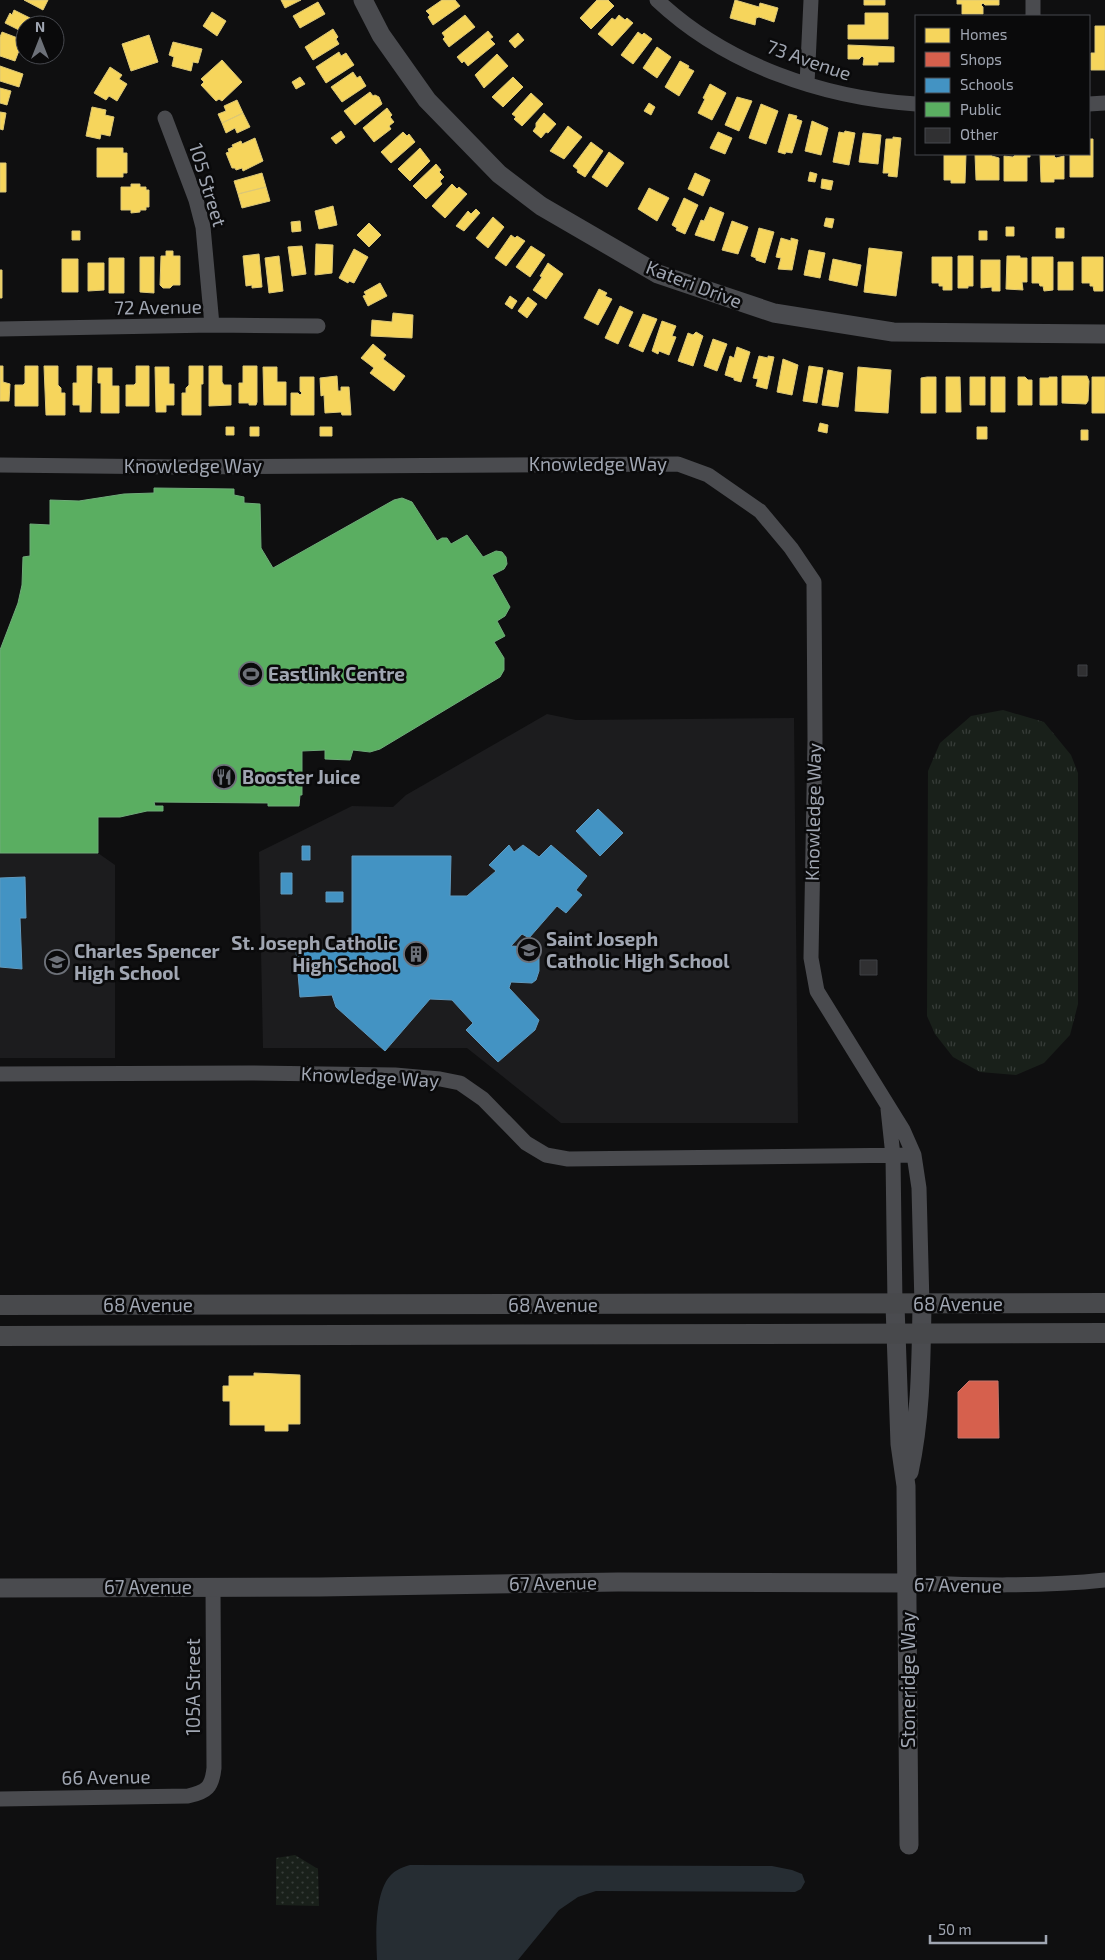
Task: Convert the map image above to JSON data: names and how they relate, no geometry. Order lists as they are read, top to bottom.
{
  "streets": {
    "main road": ["68 Avenue"],
    "street": [
      "73 Avenue",
      "105 Street",
      "Kateri Drive",
      "72 Avenue",
      "Knowledge Way",
      "67 Avenue",
      "Stoneridge Way",
      "105A Street",
      "66 Avenue"
    ]
  },
  "crossings": [
    ["105 Street", "72 Avenue"],
    ["Knowledge Way", "68 Avenue"],
    ["Knowledge Way", "Stoneridge Way"],
    ["68 Avenue", "Stoneridge Way"],
    ["67 Avenue", "Stoneridge Way"],
    ["67 Avenue", "105A Street"],
    ["105A Street", "66 Avenue"]
  ],
  "places": {
    "sports": ["Eastlink Centre"],
    "restaurant": ["Booster Juice"],
    "school or university": ["Saint Joseph Catholic High School", "Charles Spencer High School"],
    "building": ["St. Joseph Catholic High School"]
  },
  "legend": [
    "Homes",
    "Shops",
    "Schools",
    "Public",
    "Other"
  ],
  "scale_bar": "50 m",
  "north": "top"
}
